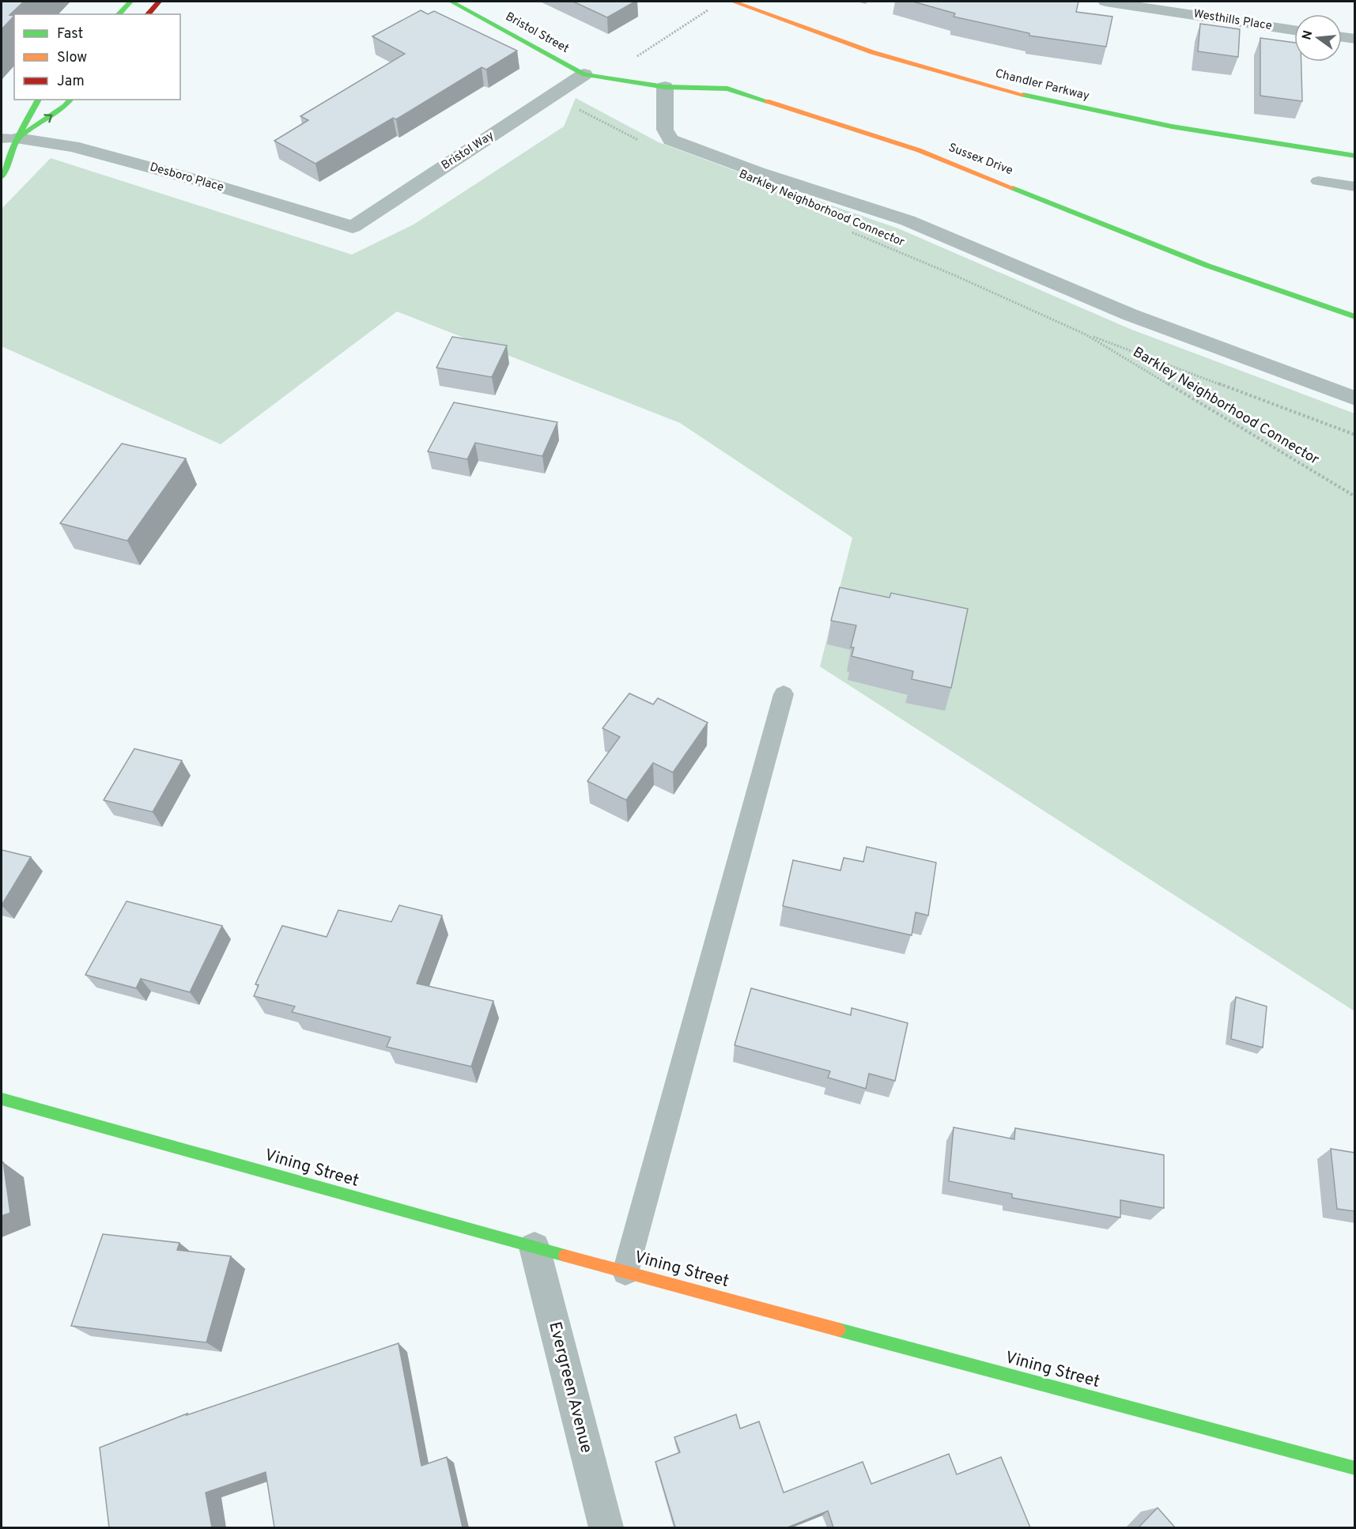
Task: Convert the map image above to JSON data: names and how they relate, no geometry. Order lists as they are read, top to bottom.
{
  "streets": {
    "street": [
      "Westhills Place",
      "Bristol Street",
      "Chandler Parkway",
      "Bristol Way",
      "Sussex Drive",
      "Desboro Place",
      "Vining Street",
      "Evergreen Avenue"
    ],
    "path": ["Barkley Neighborhood Connector"]
  },
  "crossings": [
    ["Bristol Street", "Bristol Way"],
    ["Bristol Street", "Sussex Drive"],
    ["Bristol Way", "Sussex Drive"],
    ["Bristol Way", "Desboro Place"],
    ["Vining Street", "Evergreen Avenue"]
  ],
  "legend": ["Fast", "Slow", "Jam"],
  "north": "left"
}
